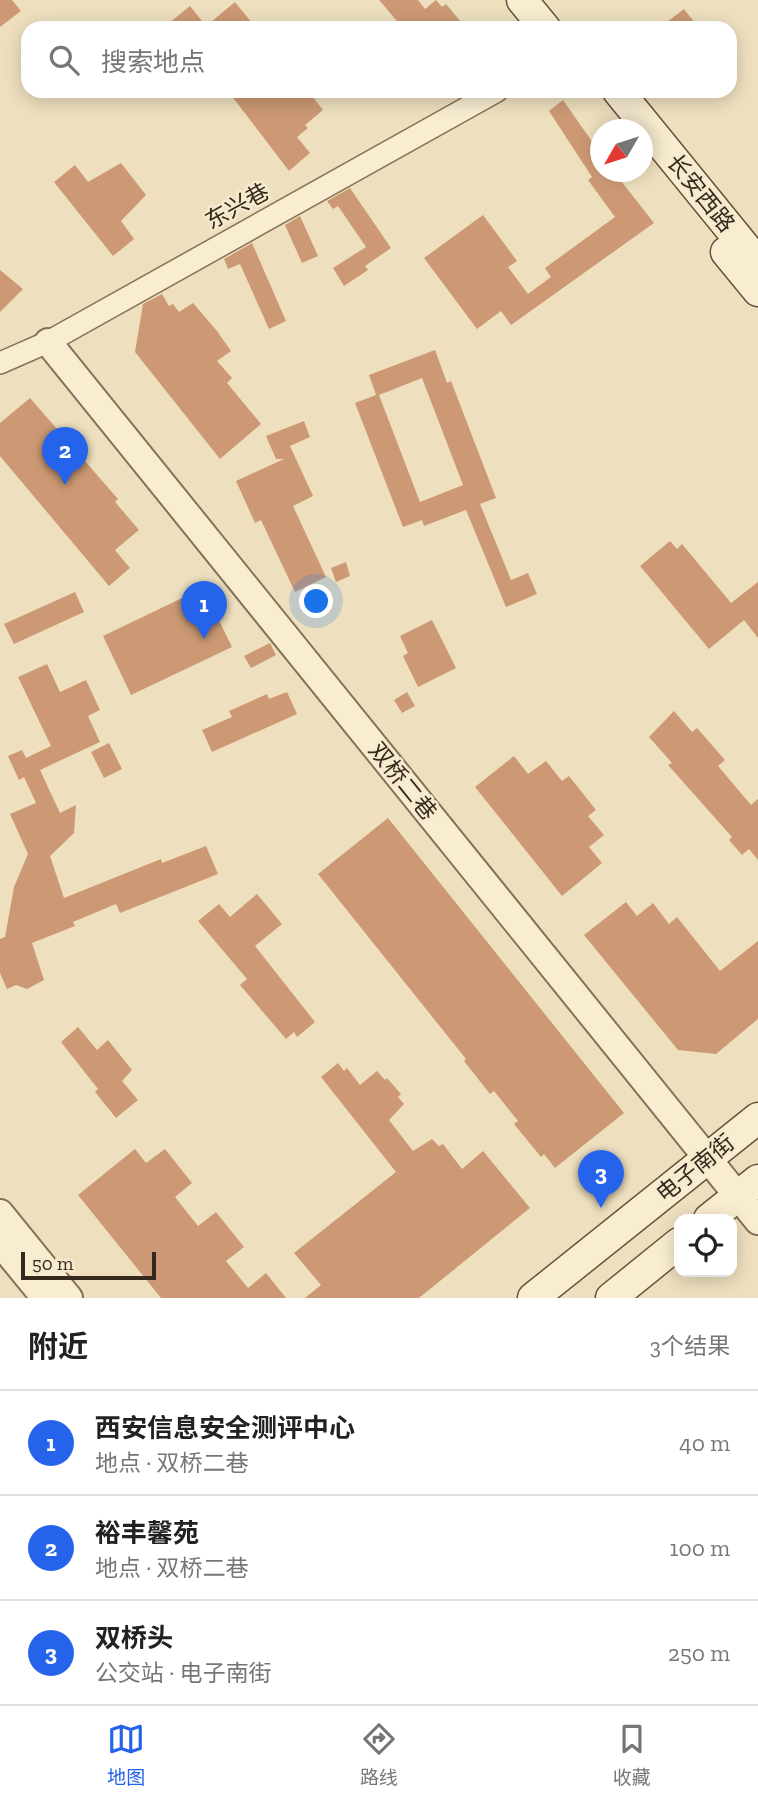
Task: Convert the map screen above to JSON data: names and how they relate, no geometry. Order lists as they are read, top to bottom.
{
  "streets": {
    "main road": ["长安西路", "电子南街"],
    "street": ["东兴巷", "双桥二巷"]
  },
  "crossings": [
    ["东兴巷", "双桥二巷"],
    ["双桥二巷", "电子南街"]
  ],
  "scale_bar": "50 m",
  "north": "bottom left",
  "page": {
    "search": "搜索地点",
    "pins": ["2", "1", "3"],
    "scale": "50 m",
    "heading": ["附近", "3个结果"],
    "list": [
      {
        "mark": "1",
        "name": "西安信息安全测评中心",
        "note": "地点 · 双桥二巷",
        "value": "40 m"
      },
      {
        "mark": "2",
        "name": "裕丰馨苑",
        "note": "地点 · 双桥二巷",
        "value": "100 m"
      },
      {
        "mark": "3",
        "name": "双桥头",
        "note": "公交站 · 电子南街",
        "value": "250 m"
      }
    ],
    "nav": ["地图", "路线", "收藏"]
  }
}
